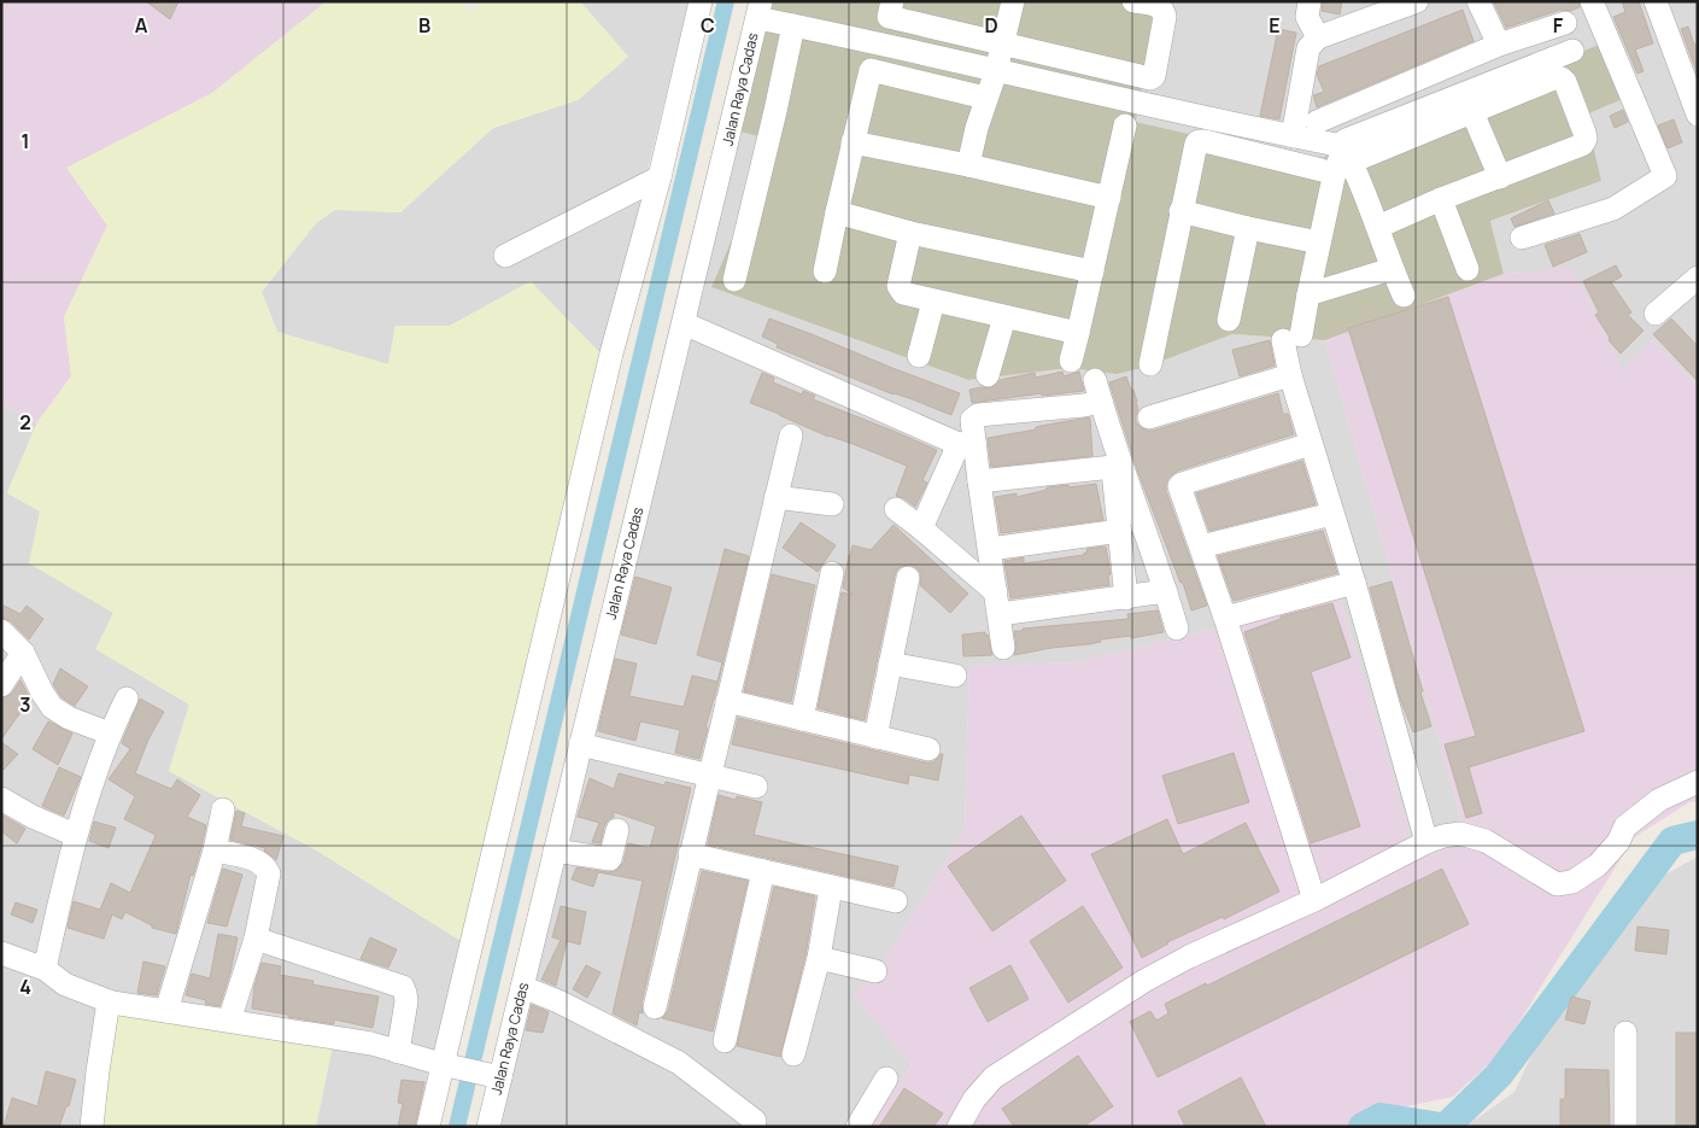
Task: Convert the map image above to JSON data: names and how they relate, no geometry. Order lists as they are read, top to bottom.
{
  "streets": {
    "street": ["Jalan Raya Cadas"]
  },
  "grid": {
    "columns": [
      "A",
      "B",
      "C",
      "D",
      "E",
      "F"
    ],
    "rows": [
      "1",
      "2",
      "3",
      "4"
    ]
  }
}
